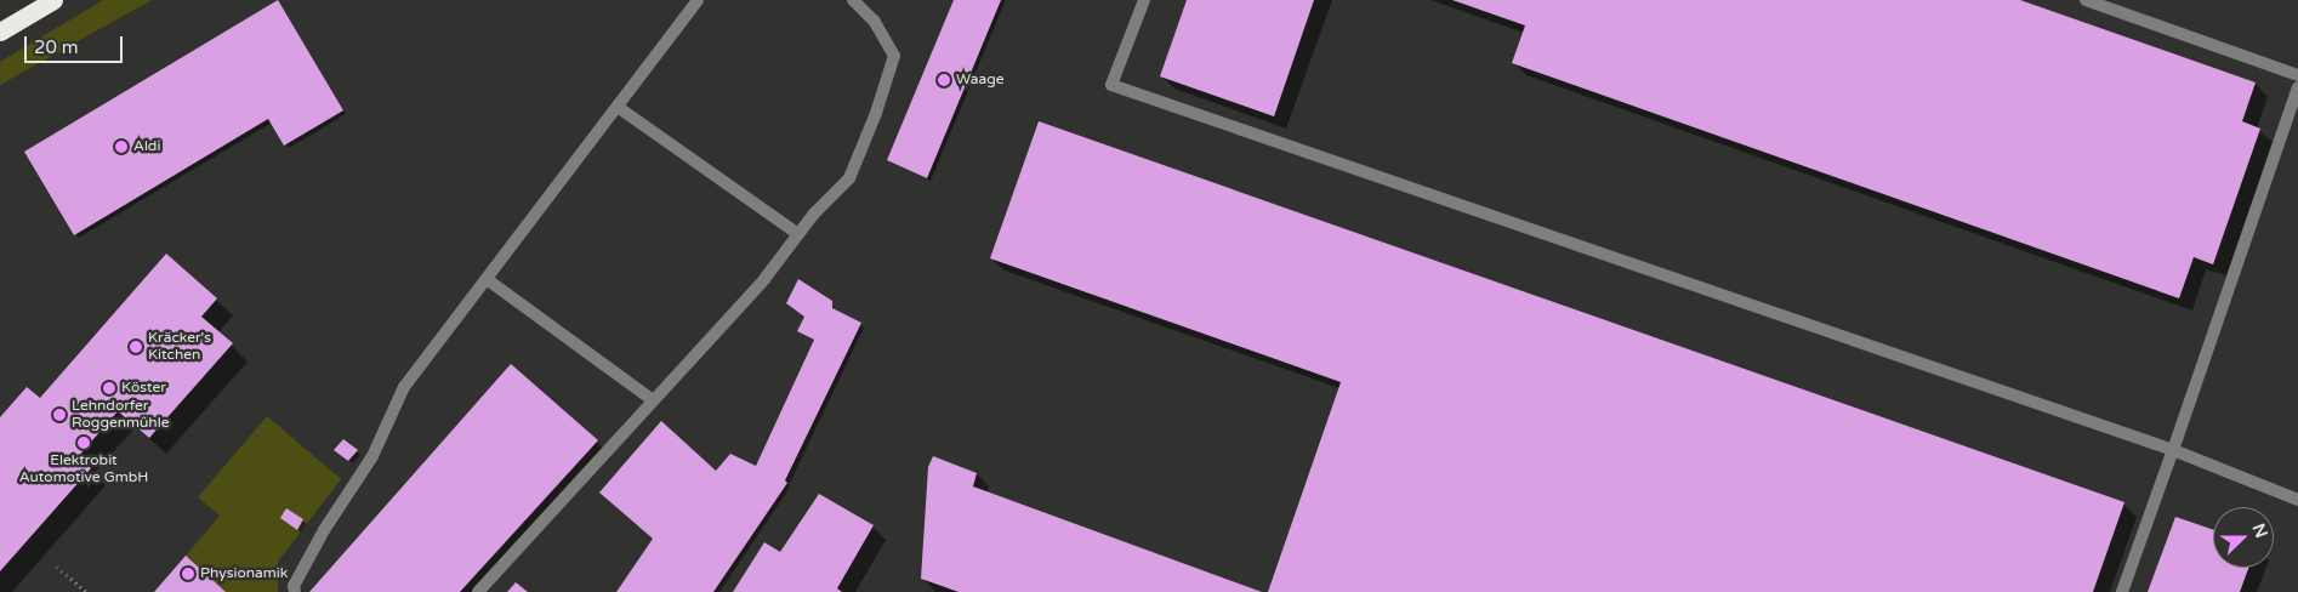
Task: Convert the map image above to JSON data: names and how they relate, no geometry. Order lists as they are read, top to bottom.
{
  "places": [
    "Waage",
    "Aldi",
    "Kräcker's Kitchen",
    "Köster",
    "Lehndorfer Roggenmühle",
    "Elektrobit Automotive GmbH",
    "Physionamik"
  ],
  "scale_bar": "20 m",
  "north": "right"
}
